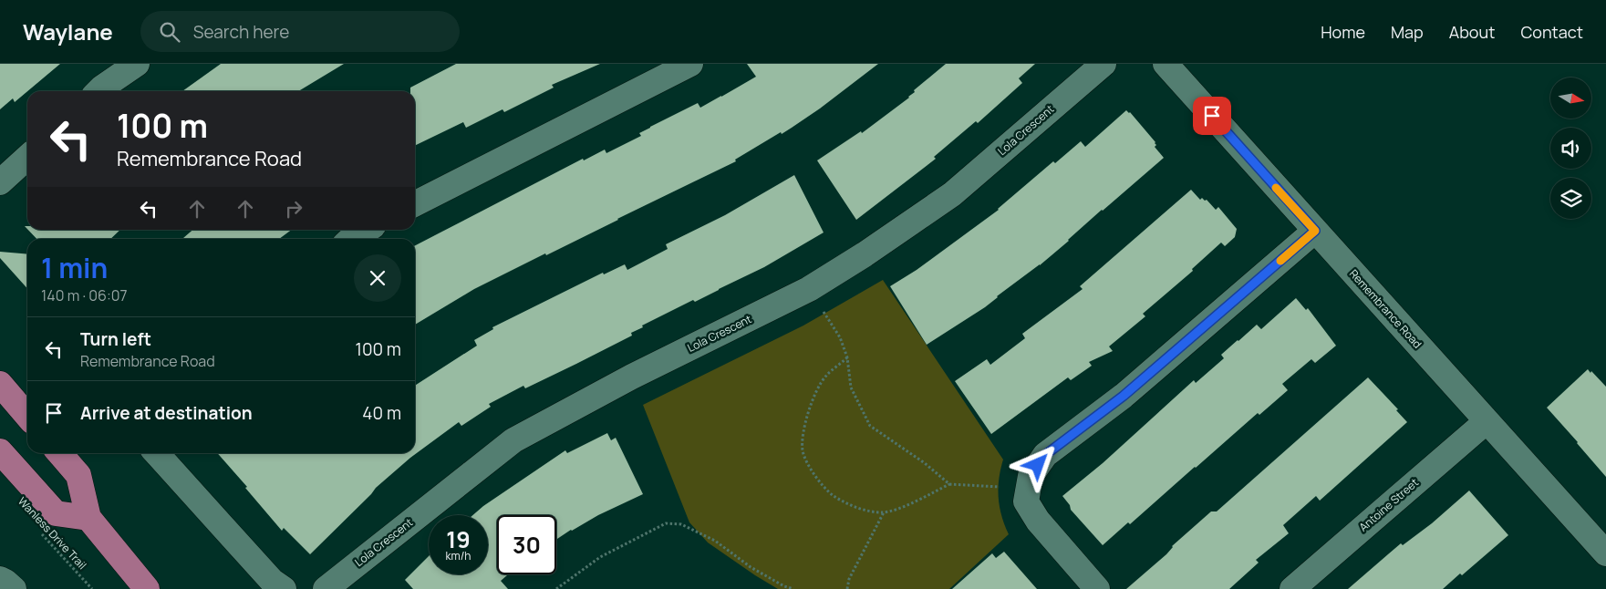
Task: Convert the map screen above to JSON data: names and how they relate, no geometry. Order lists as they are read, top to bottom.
{
  "streets": {
    "street": ["Lola Crescent", "Remembrance Road", "Antoine Street"],
    "path": ["Wanless Drive Trail"]
  },
  "crossings": [
    ["Remembrance Road", "Antoine Street"]
  ],
  "north": "right",
  "page": {
    "header": "Waylane",
    "search": "Search here",
    "nav": [
      "Home",
      "Map",
      "About",
      "Contact"
    ],
    "turn": ["100 m", "Remembrance Road"],
    "heading": ["1 min", "140 m · 06:07"],
    "list": [
      {
        "name": "Turn left",
        "note": "Remembrance Road",
        "value": "100 m"
      },
      {
        "name": "Arrive at destination",
        "value": "40 m"
      }
    ],
    "speed": "19 km/h",
    "limit": "30"
  }
}
